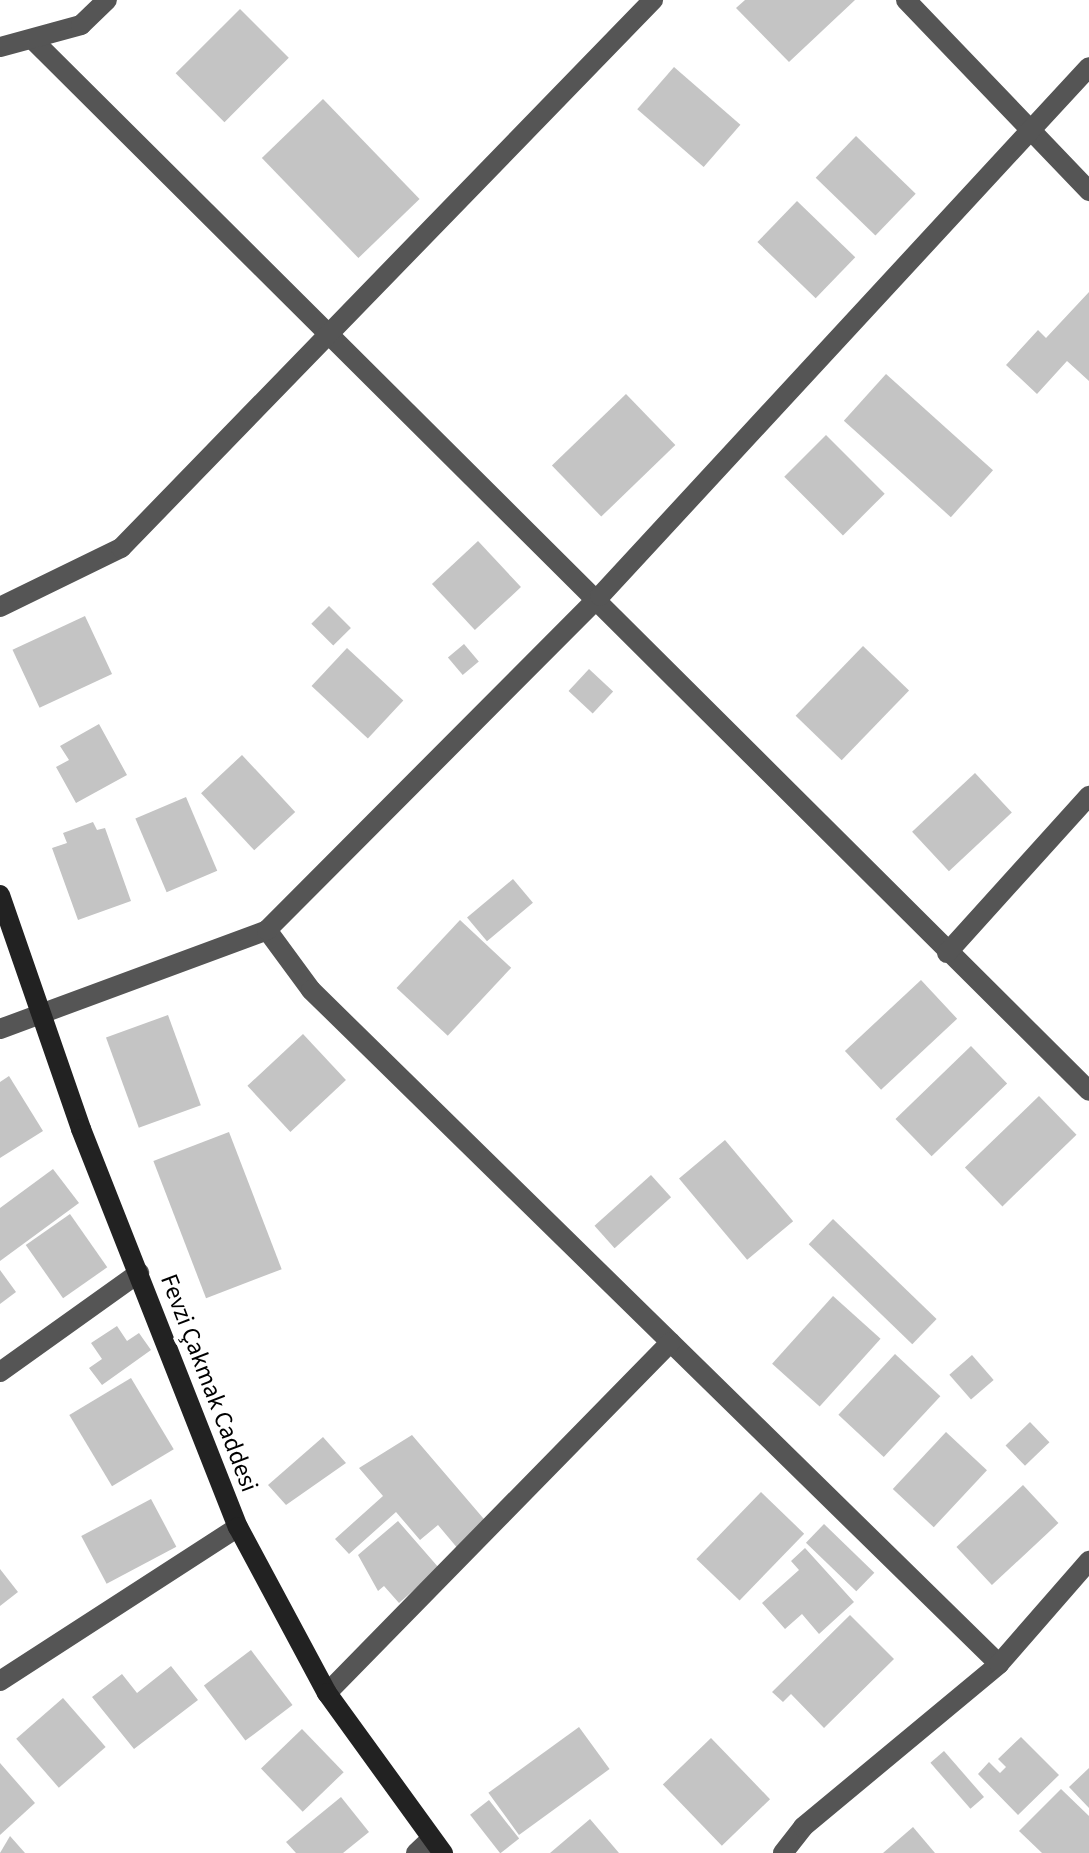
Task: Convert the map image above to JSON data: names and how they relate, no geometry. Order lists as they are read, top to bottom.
{
  "streets": {
    "main road": ["Fevzi Çakmak Caddesi"]
  }
}
